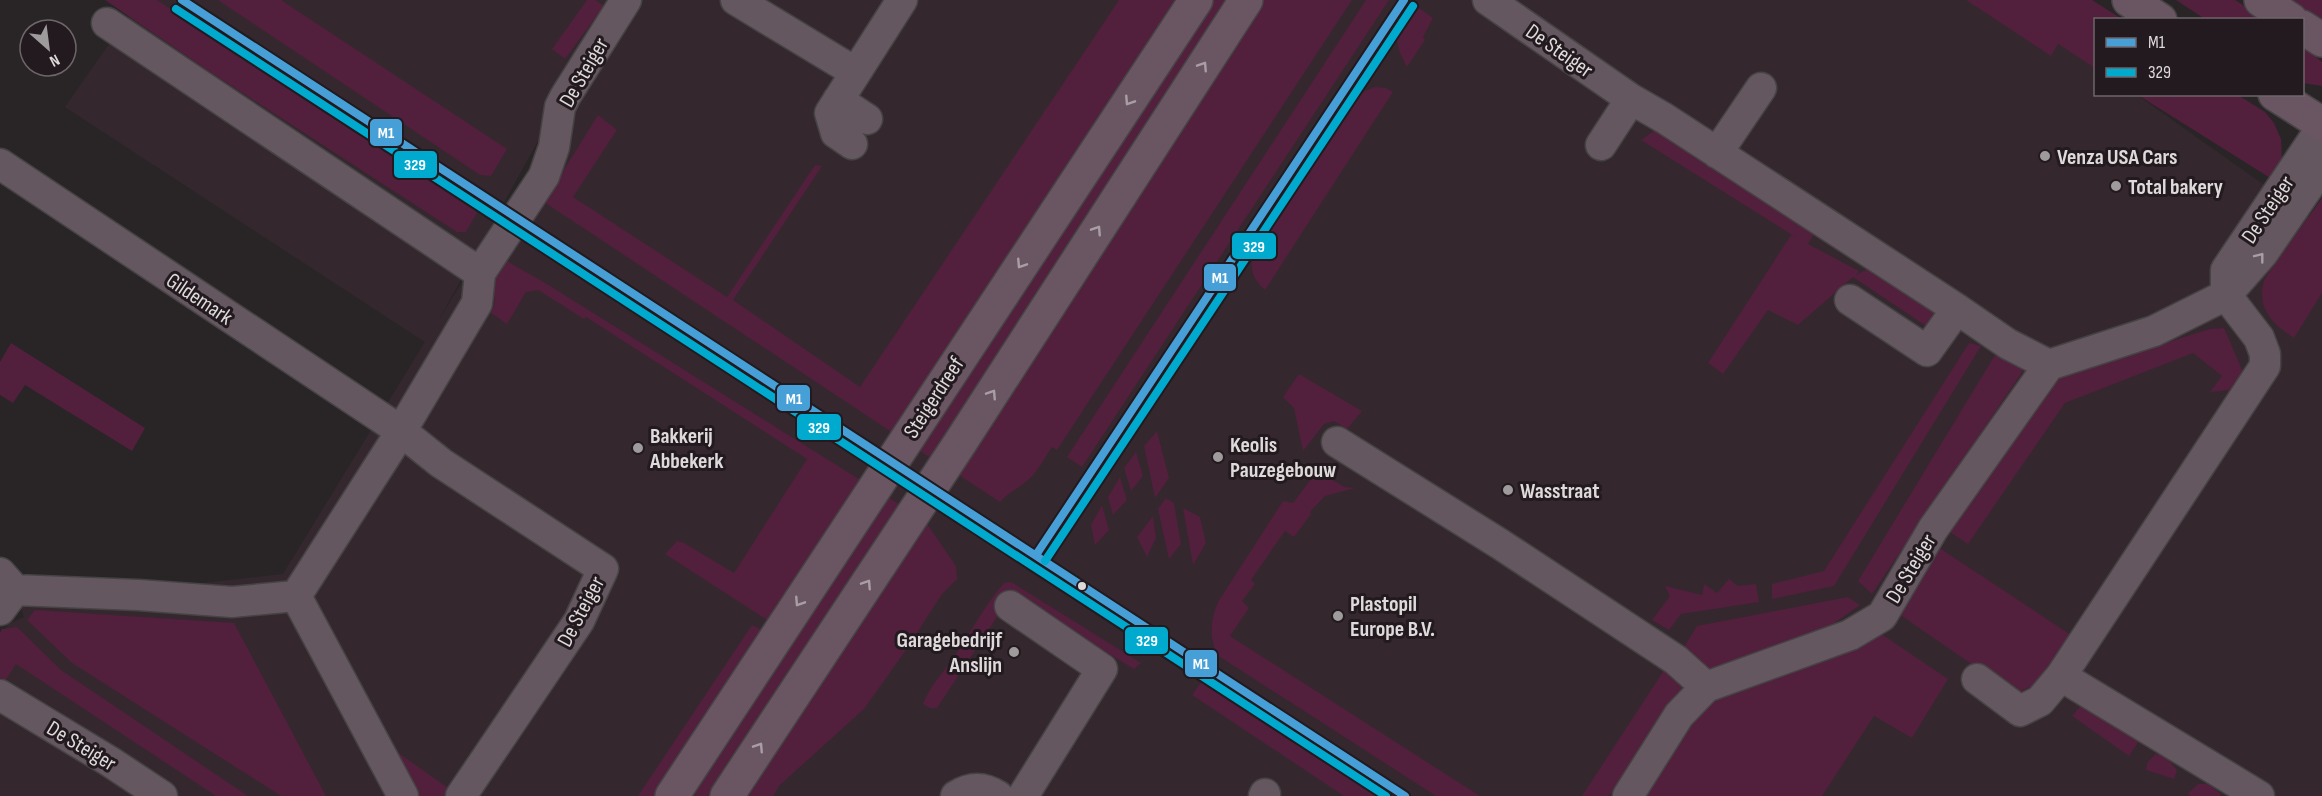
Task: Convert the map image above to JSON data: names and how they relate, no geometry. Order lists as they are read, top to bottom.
{
  "streets": {
    "main road": ["Steigerdreef"],
    "street": ["De Steiger", "Gildemark"]
  },
  "crossings": [
    ["De Steiger", "Gildemark"]
  ],
  "places": [
    "Venza USA Cars",
    "Total bakery",
    "Bakkerij Abbekerk",
    "Keolis Pauzegebouw",
    "Wasstraat",
    "Plastopil Europe B.V.",
    "Garagebedrijf Anslijn"
  ],
  "lines": ["transit line M1", "transit line 329"],
  "legend": ["M1", "329"],
  "north": "bottom right"
}
